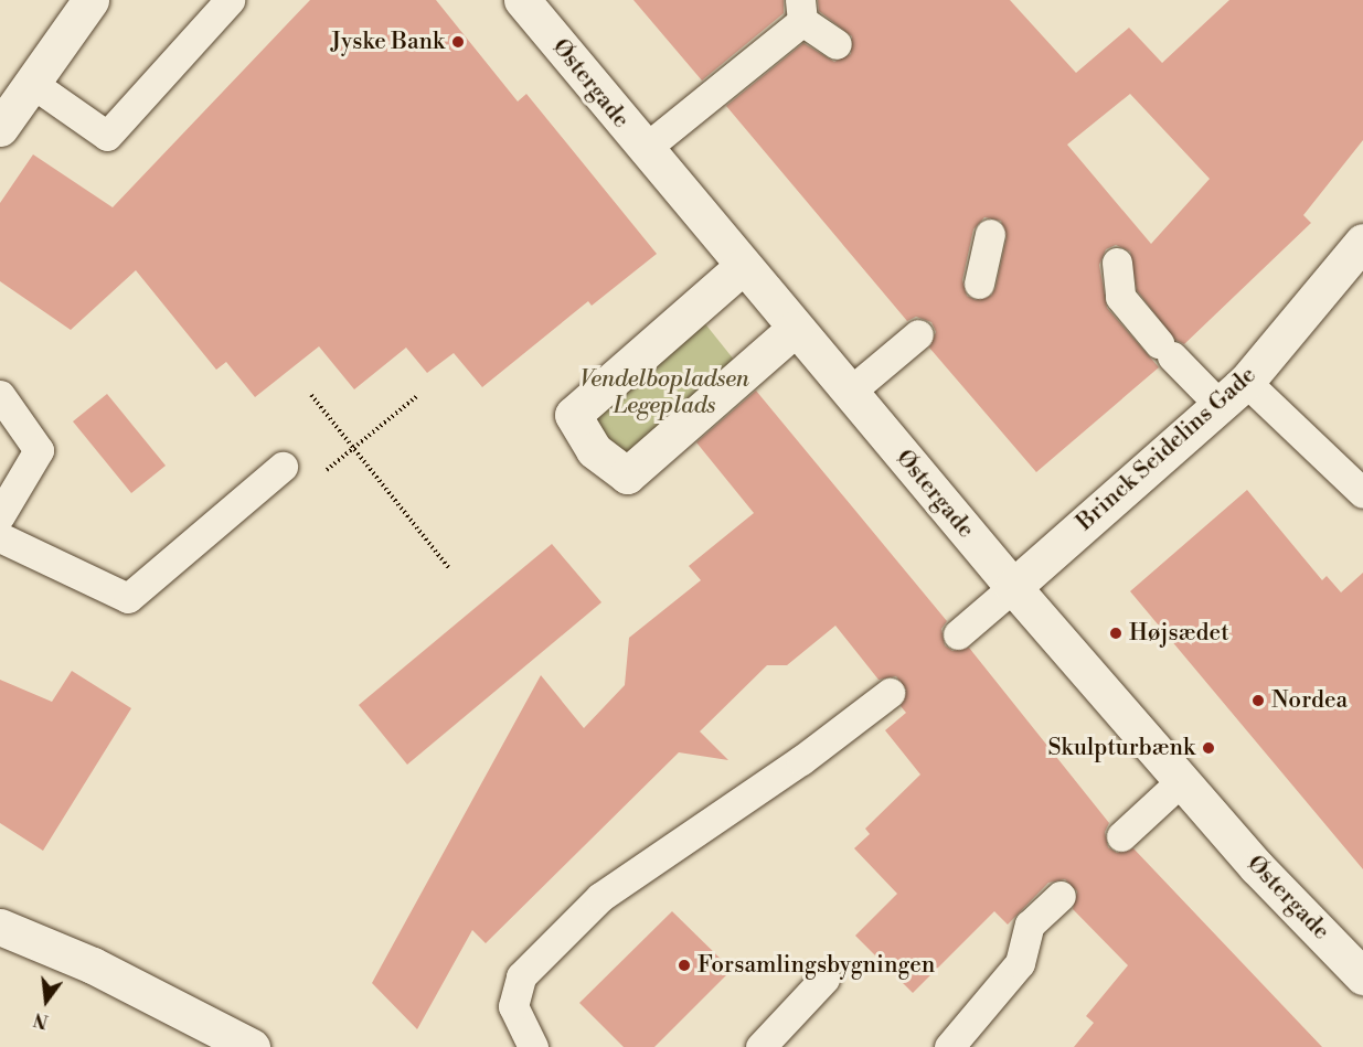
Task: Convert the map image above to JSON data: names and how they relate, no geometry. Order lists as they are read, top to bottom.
{
  "streets": {
    "street": ["Østergade", "Brinck Seidelins Gade"]
  },
  "crossings": [
    ["Østergade", "Brinck Seidelins Gade"]
  ],
  "parks": ["Vendelbopladsen Legeplads"],
  "places": [
    "Jyske Bank",
    "Højsædet",
    "Nordea",
    "Skulpturbænk",
    "Forsamlingsbygningen"
  ],
  "north": "bottom"
}
